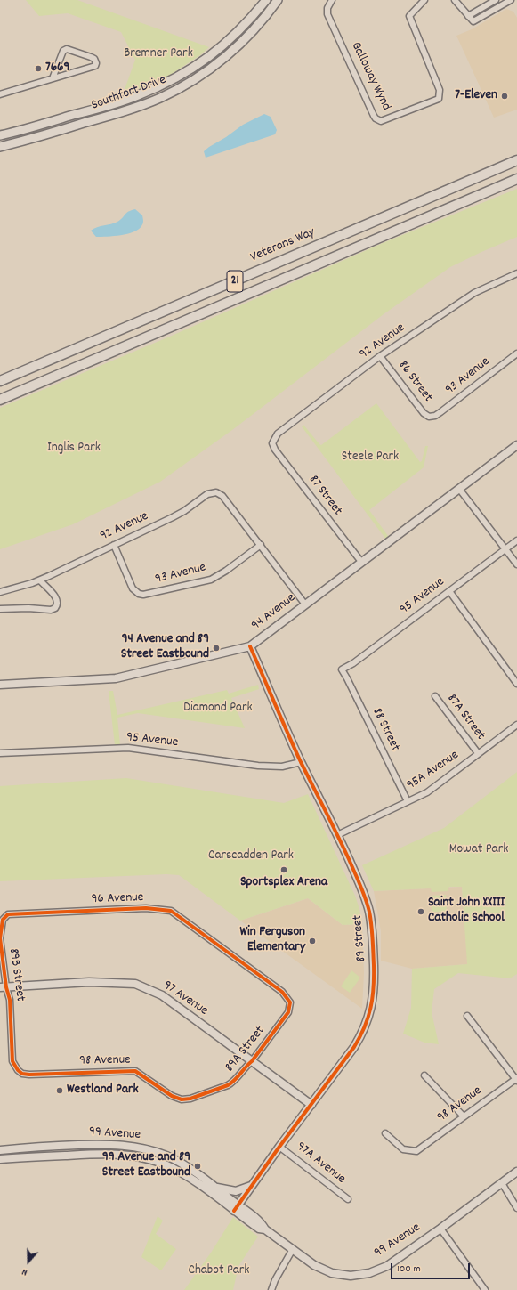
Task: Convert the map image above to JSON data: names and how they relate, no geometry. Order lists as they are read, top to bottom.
{
  "streets": {
    "main road": ["Southfort Drive", "Veterans Way", "21"],
    "street": [
      "Galloway Wynd",
      "92 Avenue",
      "93 Avenue",
      "86 Street",
      "87 Street",
      "95 Avenue",
      "94 Avenue",
      "87A Street",
      "88 Street",
      "95A Avenue",
      "96 Avenue",
      "89 Street",
      "89B Street",
      "97 Avenue",
      "89A Street",
      "98 Avenue",
      "99 Avenue",
      "97A Avenue"
    ]
  },
  "crossings": [
    ["92 Avenue", "93 Avenue"],
    ["92 Avenue", "86 Street"],
    ["92 Avenue", "87 Street"],
    ["93 Avenue", "86 Street"],
    ["87 Street", "94 Avenue"],
    ["95 Avenue", "88 Street"],
    ["95 Avenue", "89 Street"],
    ["94 Avenue", "89 Street"],
    ["87A Street", "95A Avenue"],
    ["88 Street", "95A Avenue"],
    ["95A Avenue", "89 Street"],
    ["96 Avenue", "89B Street"],
    ["96 Avenue", "89A Street"],
    ["89 Street", "97 Avenue"],
    ["89 Street", "99 Avenue"],
    ["89 Street", "97A Avenue"],
    ["89B Street", "97 Avenue"],
    ["89B Street", "98 Avenue"],
    ["97 Avenue", "89A Street"],
    ["89A Street", "98 Avenue"]
  ],
  "parks": [
    "Bremner Park",
    "Inglis Park",
    "Steele Park",
    "Diamond Park",
    "Mowat Park",
    "Carscadden Park",
    "Chabot Park"
  ],
  "places": [
    "7669",
    "7-Eleven",
    "94 Avenue and 89 Street Eastbound",
    "Sportsplex Arena",
    "Saint John XXIII Catholic School",
    "Win Ferguson Elementary",
    "Westland Park",
    "99 Avenue and 89 Street Eastbound"
  ],
  "scale_bar": "100 m",
  "north": "bottom"
}
